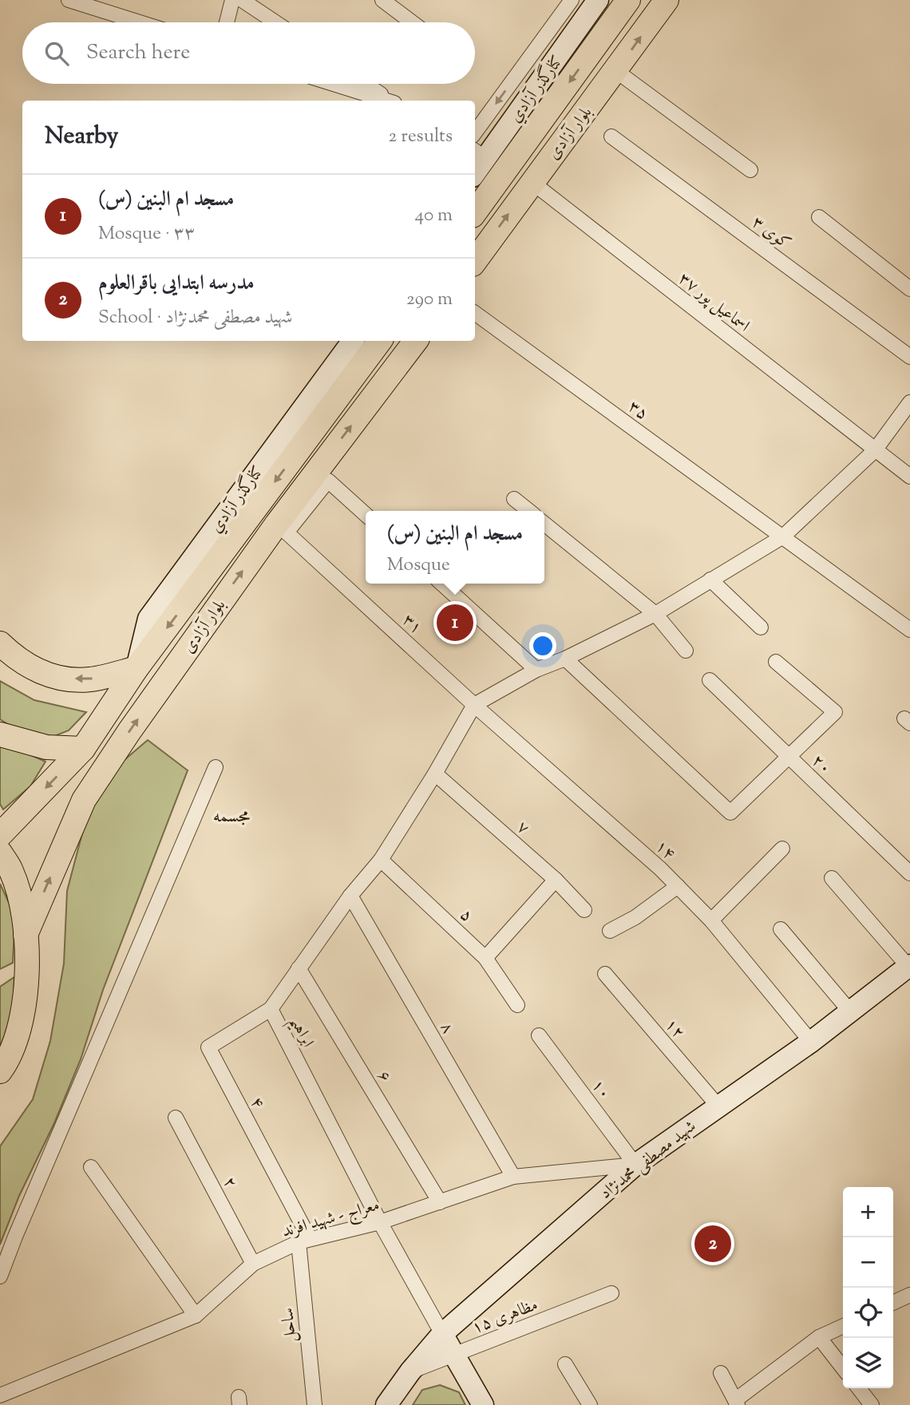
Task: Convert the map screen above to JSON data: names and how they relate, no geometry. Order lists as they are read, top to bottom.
{
  "streets": {
    "main road": ["کنارگذر آزادي", "بلوار آزادی", "شهید مصطفی محمدنژاد"],
    "street": [
      "کوی ۳",
      "اسماعیل پور ۳۷",
      "۳۵",
      "۳۱",
      "۲۰",
      "۷",
      "۱۴",
      "۵",
      "۸",
      "۱۲",
      "ابراهیم",
      "۶",
      "۱۰",
      "۴",
      "۲",
      "معراج - شهید افرند",
      "۱۵ مظاهری",
      "ساحل"
    ]
  },
  "crossings": [
    ["کنارگذر آزادي", "بلوار آزادی"],
    ["بلوار آزادی", "اسماعیل پور ۳۷"],
    ["بلوار آزادی", "۳۱"],
    ["۳۱", "۱۴"],
    ["۳۱", "ابراهیم"],
    ["۷", "ابراهیم"],
    ["۱۴", "ابراهیم"],
    ["۱۴", "شهید مصطفی محمدنژاد"],
    ["۵", "ابراهیم"],
    ["۸", "ابراهیم"],
    ["۸", "معراج - شهید افرند"],
    ["۱۲", "شهید مصطفی محمدنژاد"],
    ["ابراهیم", "۶"],
    ["ابراهیم", "۴"],
    ["ابراهیم", "شهید مصطفی محمدنژاد"],
    ["ابراهیم", "معراج - شهید افرند"],
    ["۶", "معراج - شهید افرند"],
    ["۱۰", "شهید مصطفی محمدنژاد"],
    ["۱۰", "معراج - شهید افرند"],
    ["۴", "معراج - شهید افرند"],
    ["۴", "ساحل"],
    ["شهید مصطفی محمدنژاد", "معراج - شهید افرند"],
    ["شهید مصطفی محمدنژاد", "۱۵ مظاهری"],
    ["۲", "معراج - شهید افرند"],
    ["معراج - شهید افرند", "ساحل"]
  ],
  "districts": ["مجسمه"],
  "page": {
    "search": "Search here",
    "heading": ["Nearby", "2 results"],
    "list": [
      {
        "mark": "1",
        "name": "مسجد ام البنین (س)",
        "note": "Mosque · ۳۳",
        "value": "40 m"
      },
      {
        "mark": "2",
        "name": "مدرسه ابتدایی باقرالعلوم",
        "note": "School · شهید مصطفی محمدنژاد",
        "value": "290 m"
      }
    ],
    "popup": ["مسجد ام البنین (س)", "Mosque"],
    "pins": ["1", "2"],
    "map_buttons": ["+", "−"]
  }
}
